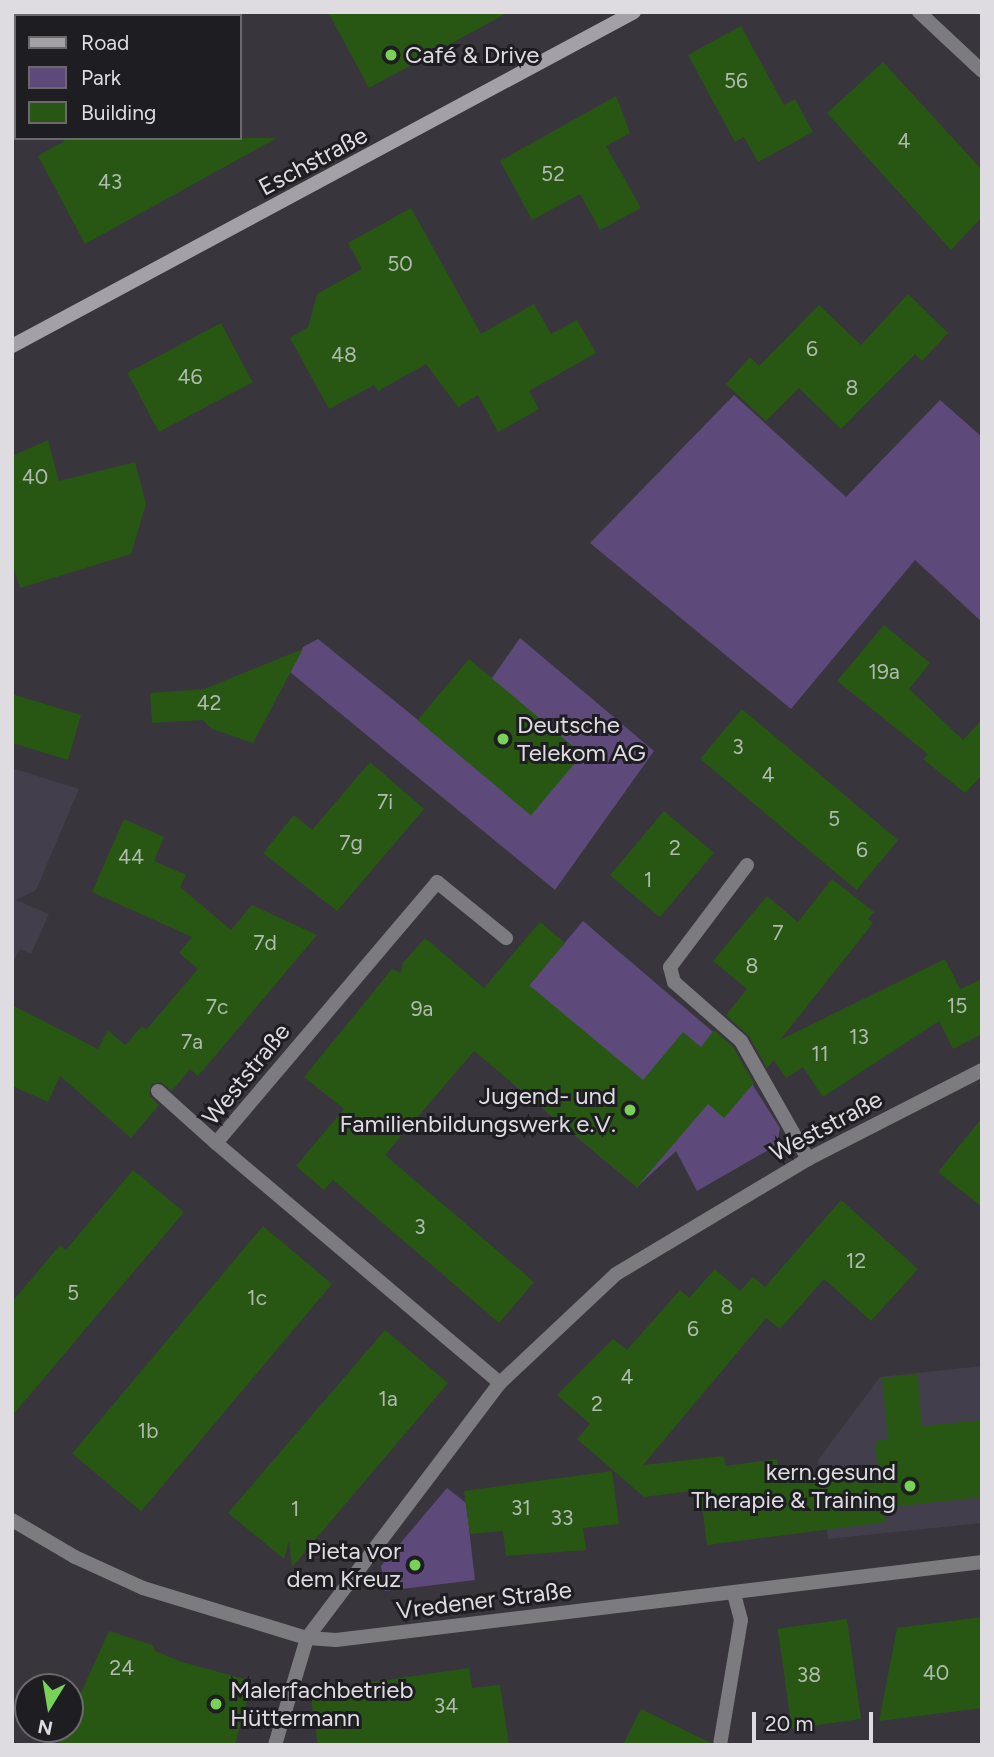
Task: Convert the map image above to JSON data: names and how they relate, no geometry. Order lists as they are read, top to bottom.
{
  "streets": {
    "main road": ["Eschstraße"],
    "street": ["Weststraße", "Vredener Straße"]
  },
  "crossings": [
    ["Weststraße", "Vredener Straße"]
  ],
  "places": [
    "Café & Drive",
    "Deutsche Telekom AG",
    "Jugend- und Familienbildungswerk e.V.",
    "kern.gesund Therapie & Training",
    "Pieta vor dem Kreuz",
    "Malerfachbetrieb Hüttermann"
  ],
  "house_numbers": [
    "56",
    "4",
    "52",
    "43",
    "50",
    "6",
    "48",
    "46",
    "8",
    "40",
    "19a",
    "42",
    "3",
    "4",
    "7i",
    "5",
    "7g",
    "2",
    "6",
    "44",
    "1",
    "7",
    "7d",
    "8",
    "15",
    "7c",
    "9a",
    "13",
    "7a",
    "11",
    "3",
    "12",
    "5",
    "1c",
    "8",
    "6",
    "4",
    "1a",
    "2",
    "1b",
    "31",
    "1",
    "33",
    "24",
    "40",
    "38",
    "34"
  ],
  "legend": ["Road", "Park", "Building"],
  "scale_bar": "20 m",
  "north": "bottom"
}
